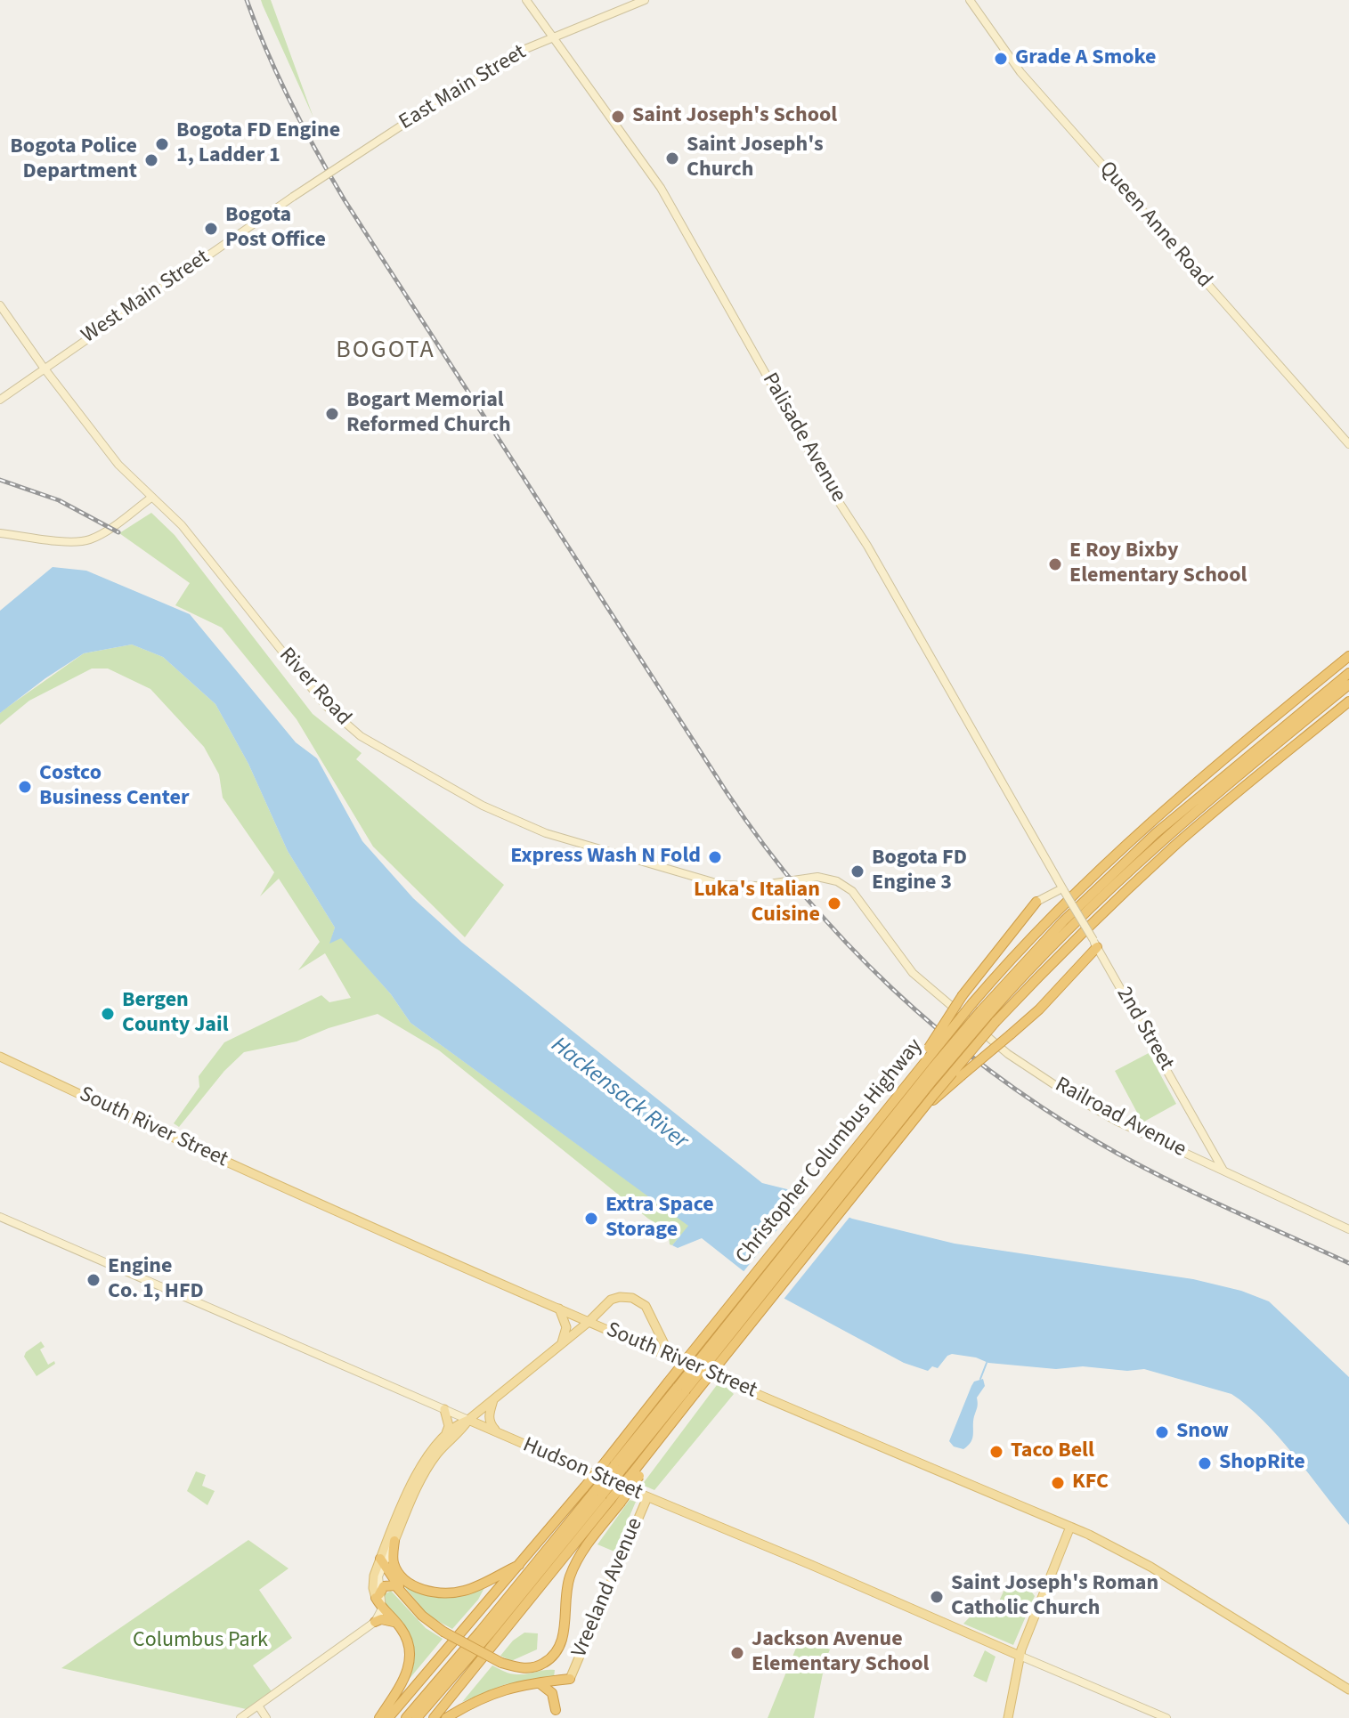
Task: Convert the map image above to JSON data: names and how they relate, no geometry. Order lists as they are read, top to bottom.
{
  "streets": {
    "highway": ["Christopher Columbus Highway"],
    "main road": [
      "East Main Street",
      "Queen Anne Road",
      "West Main Street",
      "Palisade Avenue",
      "River Road",
      "2nd Street",
      "Railroad Avenue",
      "South River Street",
      "Hudson Street",
      "Vreeland Avenue"
    ]
  },
  "crossings": [
    ["East Main Street", "West Main Street"],
    ["East Main Street", "Palisade Avenue"],
    ["West Main Street", "River Road"],
    ["Palisade Avenue", "2nd Street"],
    ["River Road", "Railroad Avenue"],
    ["2nd Street", "Railroad Avenue"],
    ["Hudson Street", "Vreeland Avenue"]
  ],
  "districts": ["BOGOTA"],
  "water": ["Hackensack River"],
  "parks": ["Columbus Park"],
  "places": [
    "Grade A Smoke",
    "Saint Joseph's School",
    "Bogota FD Engine 1, Ladder 1",
    "Saint Joseph's Church",
    "Bogota Police Department",
    "Bogota Post Office",
    "Bogart Memorial Reformed Church",
    "E Roy Bixby Elementary School",
    "Costco Business Center",
    "Express Wash N Fold",
    "Bogota FD Engine 3",
    "Luka's Italian Cuisine",
    "Bergen County Jail",
    "Extra Space Storage",
    "Engine Co. 1, HFD",
    "Snow",
    "Taco Bell",
    "ShopRite",
    "KFC",
    "Saint Joseph's Roman Catholic Church",
    "Jackson Avenue Elementary School"
  ]
}
